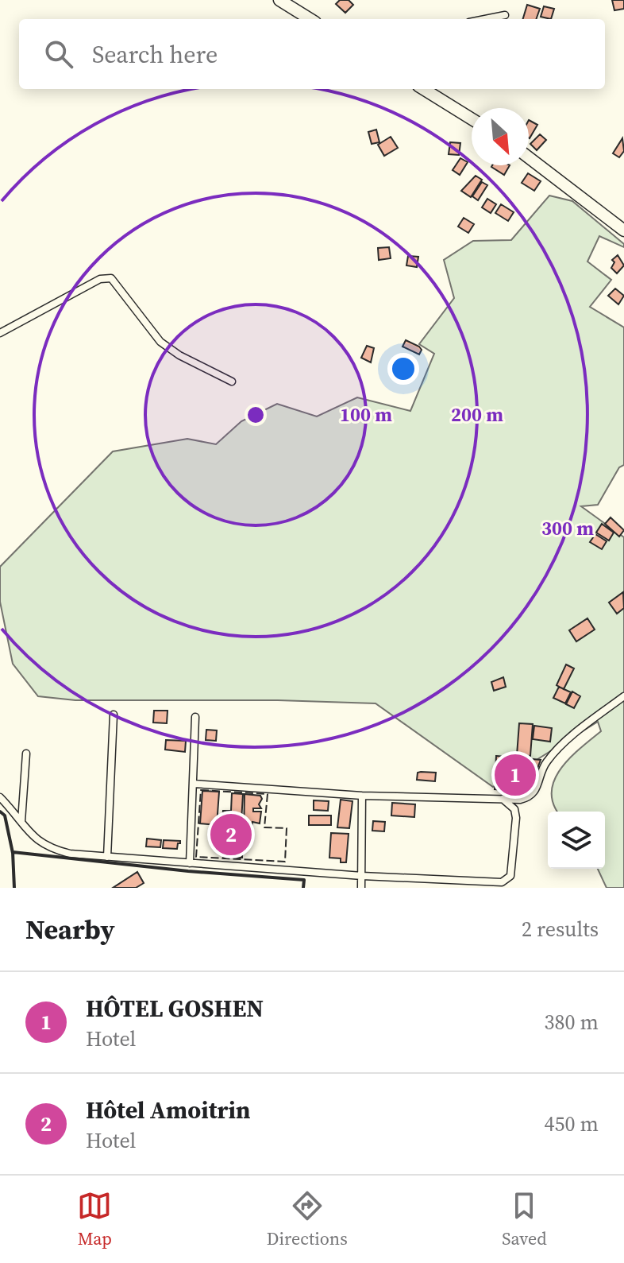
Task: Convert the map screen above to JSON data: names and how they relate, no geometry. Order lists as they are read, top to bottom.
{
  "north": "bottom right",
  "page": {
    "search": "Search here",
    "pins": ["1", "2"],
    "heading": ["Nearby", "2 results"],
    "list": [
      {
        "mark": "1",
        "name": "HÔTEL GOSHEN",
        "note": "Hotel",
        "value": "380 m"
      },
      {
        "mark": "2",
        "name": "Hôtel Amoitrin",
        "note": "Hotel",
        "value": "450 m"
      }
    ],
    "nav": ["Map", "Directions", "Saved"]
  },
  "rings": ["100 m", "200 m", "300 m"]
}
